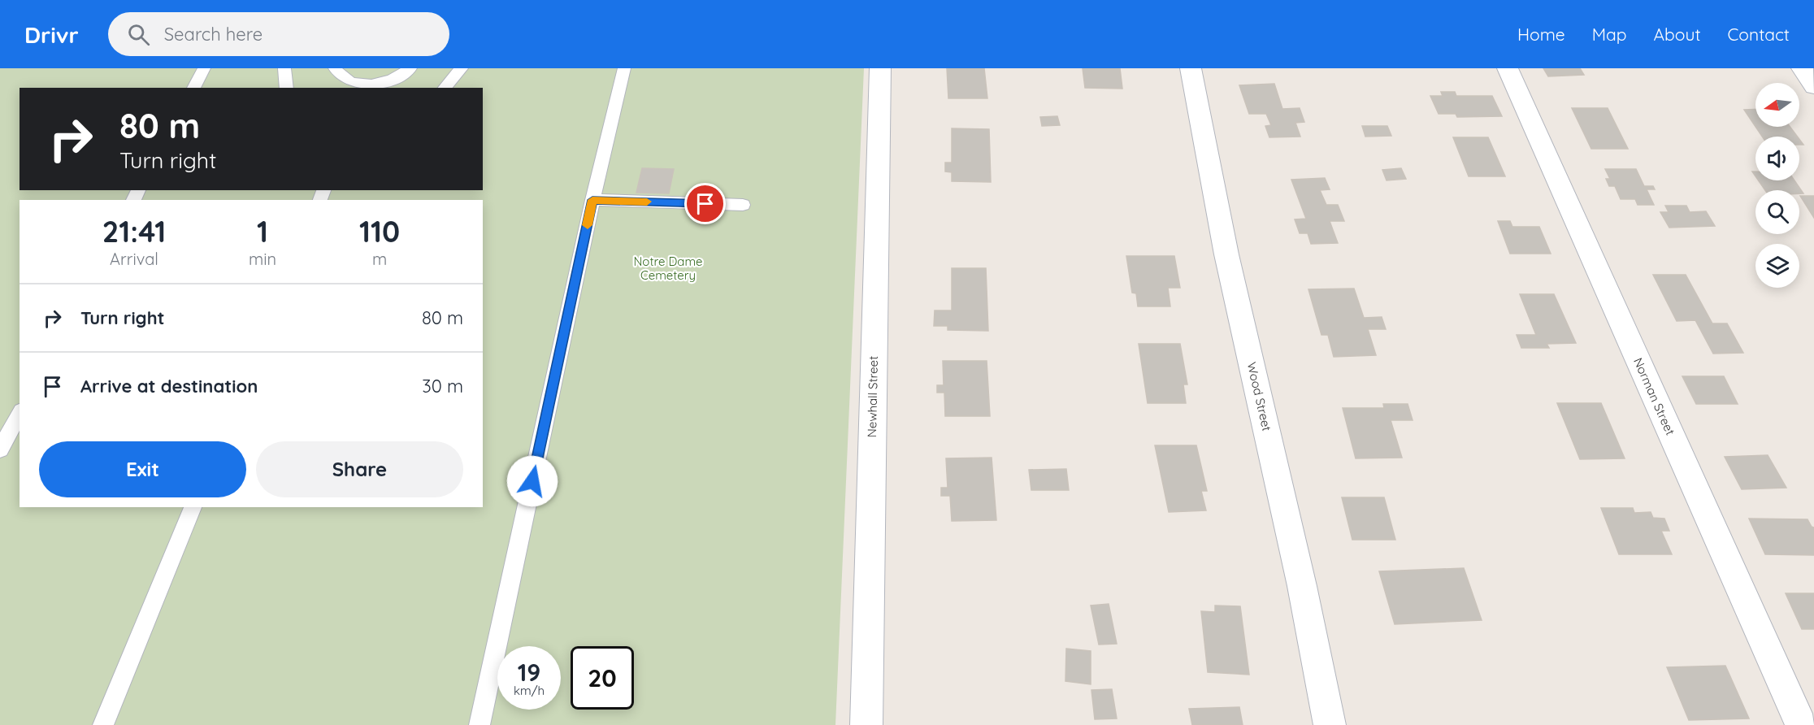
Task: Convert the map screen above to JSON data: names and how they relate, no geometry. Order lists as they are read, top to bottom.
{
  "streets": {
    "street": ["Newhall Street", "Wood Street", "Norman Street"]
  },
  "parks": ["Notre Dame Cemetery"],
  "north": "left",
  "page": {
    "header": "Drivr",
    "search": "Search here",
    "nav": [
      "Home",
      "Map",
      "About",
      "Contact"
    ],
    "turn": ["80 m", "Turn right"],
    "eta": [
      "21:41",
      "Arrival",
      "1",
      "min",
      "110",
      "m"
    ],
    "list": [
      {
        "name": "Turn right",
        "value": "80 m"
      },
      {
        "name": "Arrive at destination",
        "value": "30 m"
      }
    ],
    "buttons": ["Exit", "Share"],
    "speed": "19 km/h",
    "limit": "20"
  }
}
